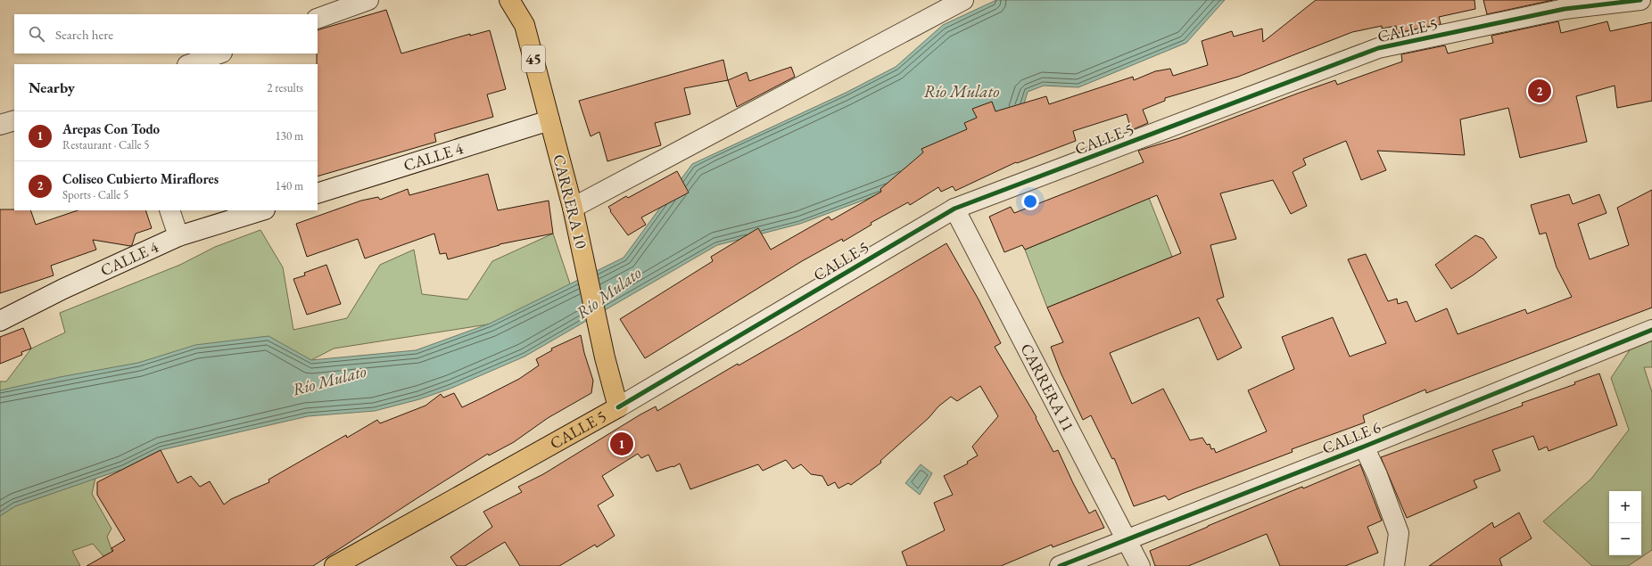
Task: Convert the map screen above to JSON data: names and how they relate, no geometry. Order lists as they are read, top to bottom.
{
  "streets": {
    "main road": ["CALLE 5", "45", "CARRERA 10"],
    "street": ["CALLE 4", "CARRERA 11", "CALLE 6"]
  },
  "crossings": [
    ["CALLE 5", "CARRERA 10"],
    ["CALLE 5", "CARRERA 11"],
    ["CALLE 4", "CARRERA 10"],
    ["CARRERA 11", "CALLE 6"]
  ],
  "water": ["Río Mulato"],
  "page": {
    "search": "Search here",
    "heading": ["Nearby", "2 results"],
    "pins": ["2", "1"],
    "list": [
      {
        "mark": "1",
        "name": "Arepas Con Todo",
        "note": "Restaurant · Calle 5",
        "value": "130 m"
      },
      {
        "mark": "2",
        "name": "Coliseo Cubierto Miraflores",
        "note": "Sports · Calle 5",
        "value": "140 m"
      }
    ],
    "map_buttons": ["+", "−"]
  }
}
